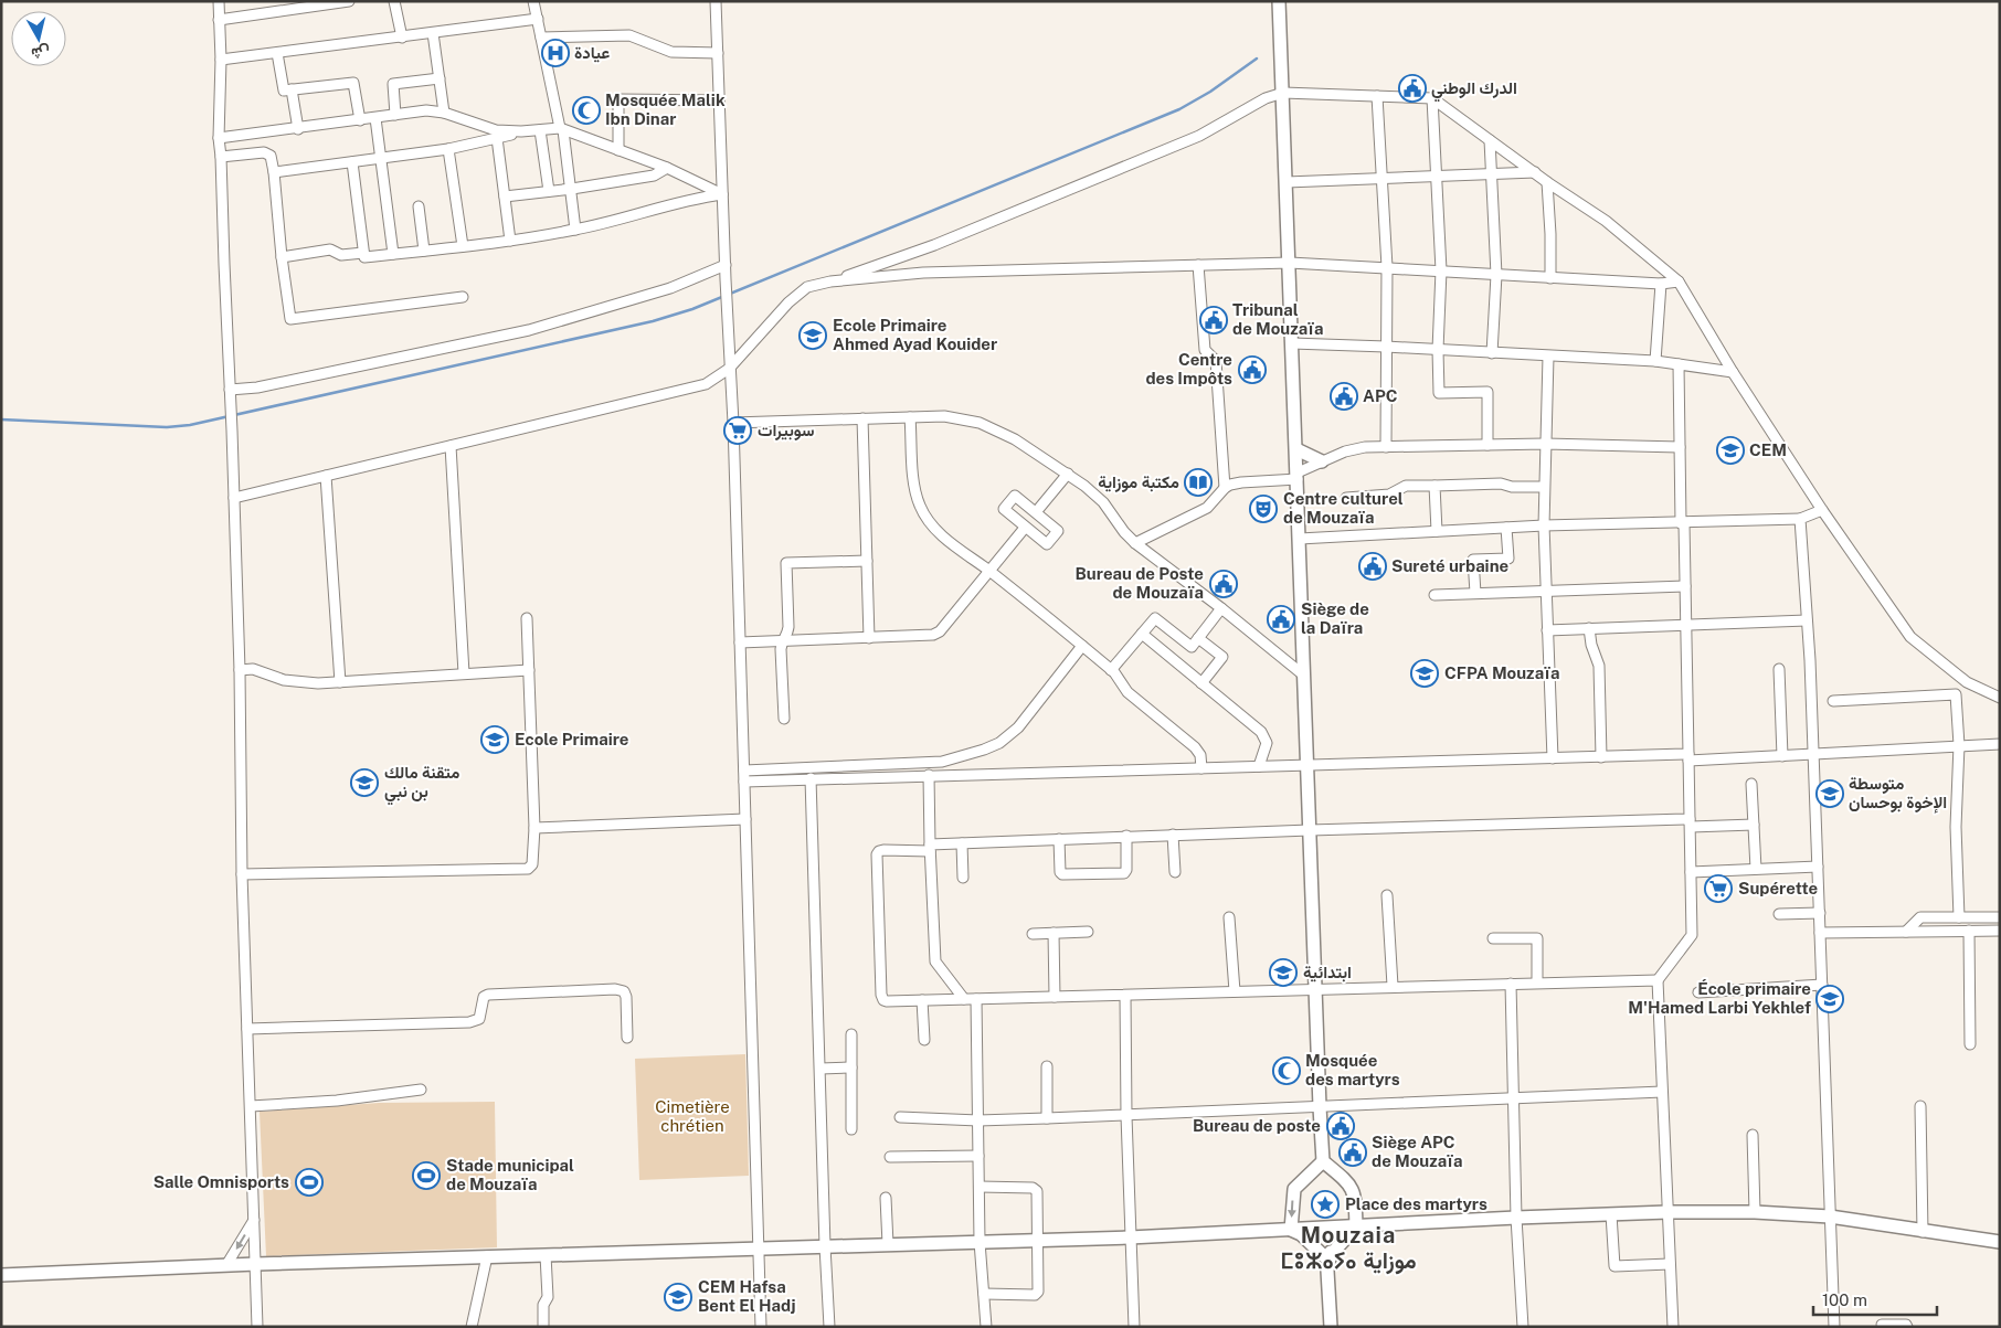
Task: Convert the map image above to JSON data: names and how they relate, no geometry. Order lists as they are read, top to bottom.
{
  "districts": ["Mouzaia ⵎⵓⵣⴰⵢⴰ موزاية"],
  "parks": ["Cimetière chrétien"],
  "places": {
    "hospital": ["عيادة"],
    "public building": [
      "الدرك الوطني",
      "Tribunal de Mouzaïa",
      "Centre des Impôts",
      "APC",
      "Sureté urbaine",
      "Bureau de Poste de Mouzaïa",
      "Siège de la Daïra",
      "Bureau de poste",
      "Siège APC de Mouzaïa"
    ],
    "mosque": ["Mosquée Malik Ibn Dinar", "Mosquée des martyrs"],
    "school or university": [
      "Ecole Primaire Ahmed Ayad Kouider",
      "CEM",
      "CFPA Mouzaïa",
      "Ecole Primaire",
      "متقنة مالك بن نبي",
      "متوسطة الإخوة بوحسان",
      "ابتدائية",
      "École primaire M'Hamed Larbi Yekhlef",
      "CEM Hafsa Bent El Hadj"
    ],
    "supermarket": ["سوبيرات", "Supérette"],
    "library": ["مكتبة موزاية"],
    "theatre": ["Centre culturel de Mouzaïa"],
    "sports": ["Stade municipal de Mouzaïa", "Salle Omnisports"],
    "place": ["Place des martyrs"]
  },
  "scale_bar": "100 m",
  "north": "bottom"
}
